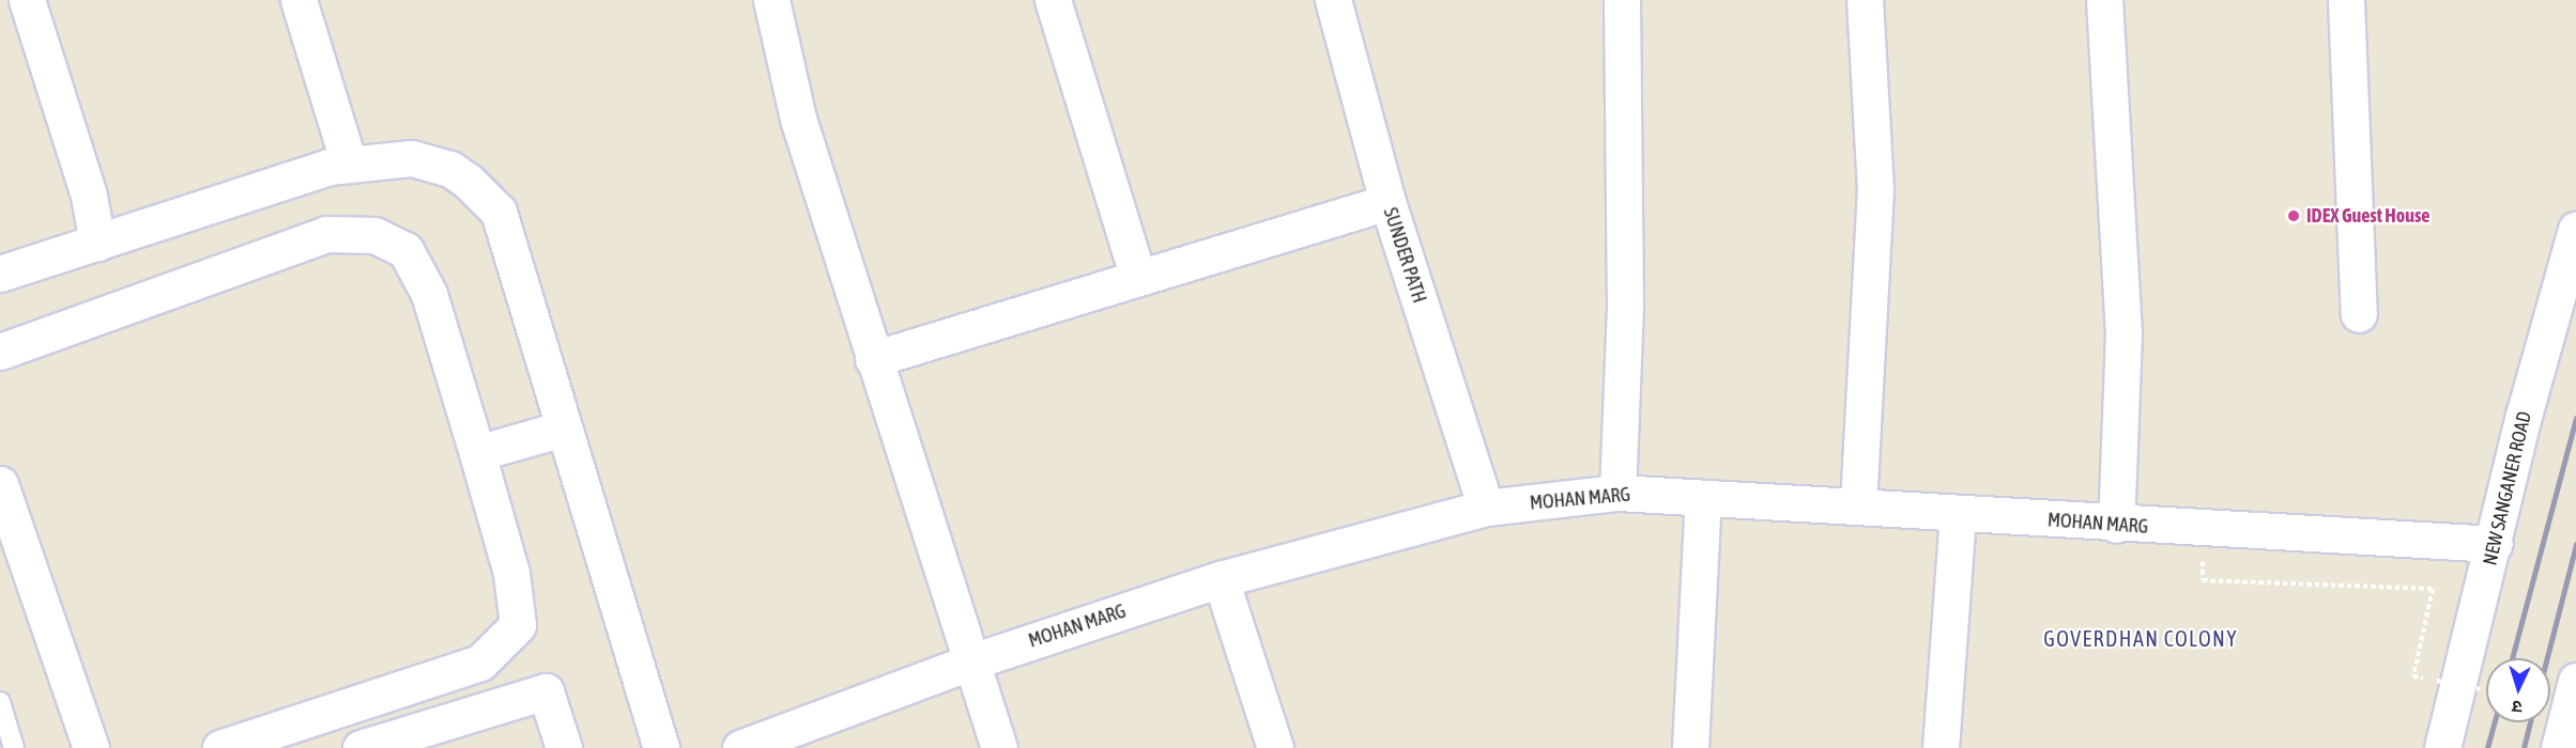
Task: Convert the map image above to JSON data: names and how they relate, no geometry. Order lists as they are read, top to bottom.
{
  "streets": {
    "street": ["SUNDER PATH", "NEW SANGANER ROAD", "MOHAN MARG"]
  },
  "crossings": [
    ["SUNDER PATH", "MOHAN MARG"],
    ["NEW SANGANER ROAD", "MOHAN MARG"]
  ],
  "districts": ["GOVERDHAN COLONY"],
  "places": ["IDEX Guest House"],
  "north": "bottom"
}
